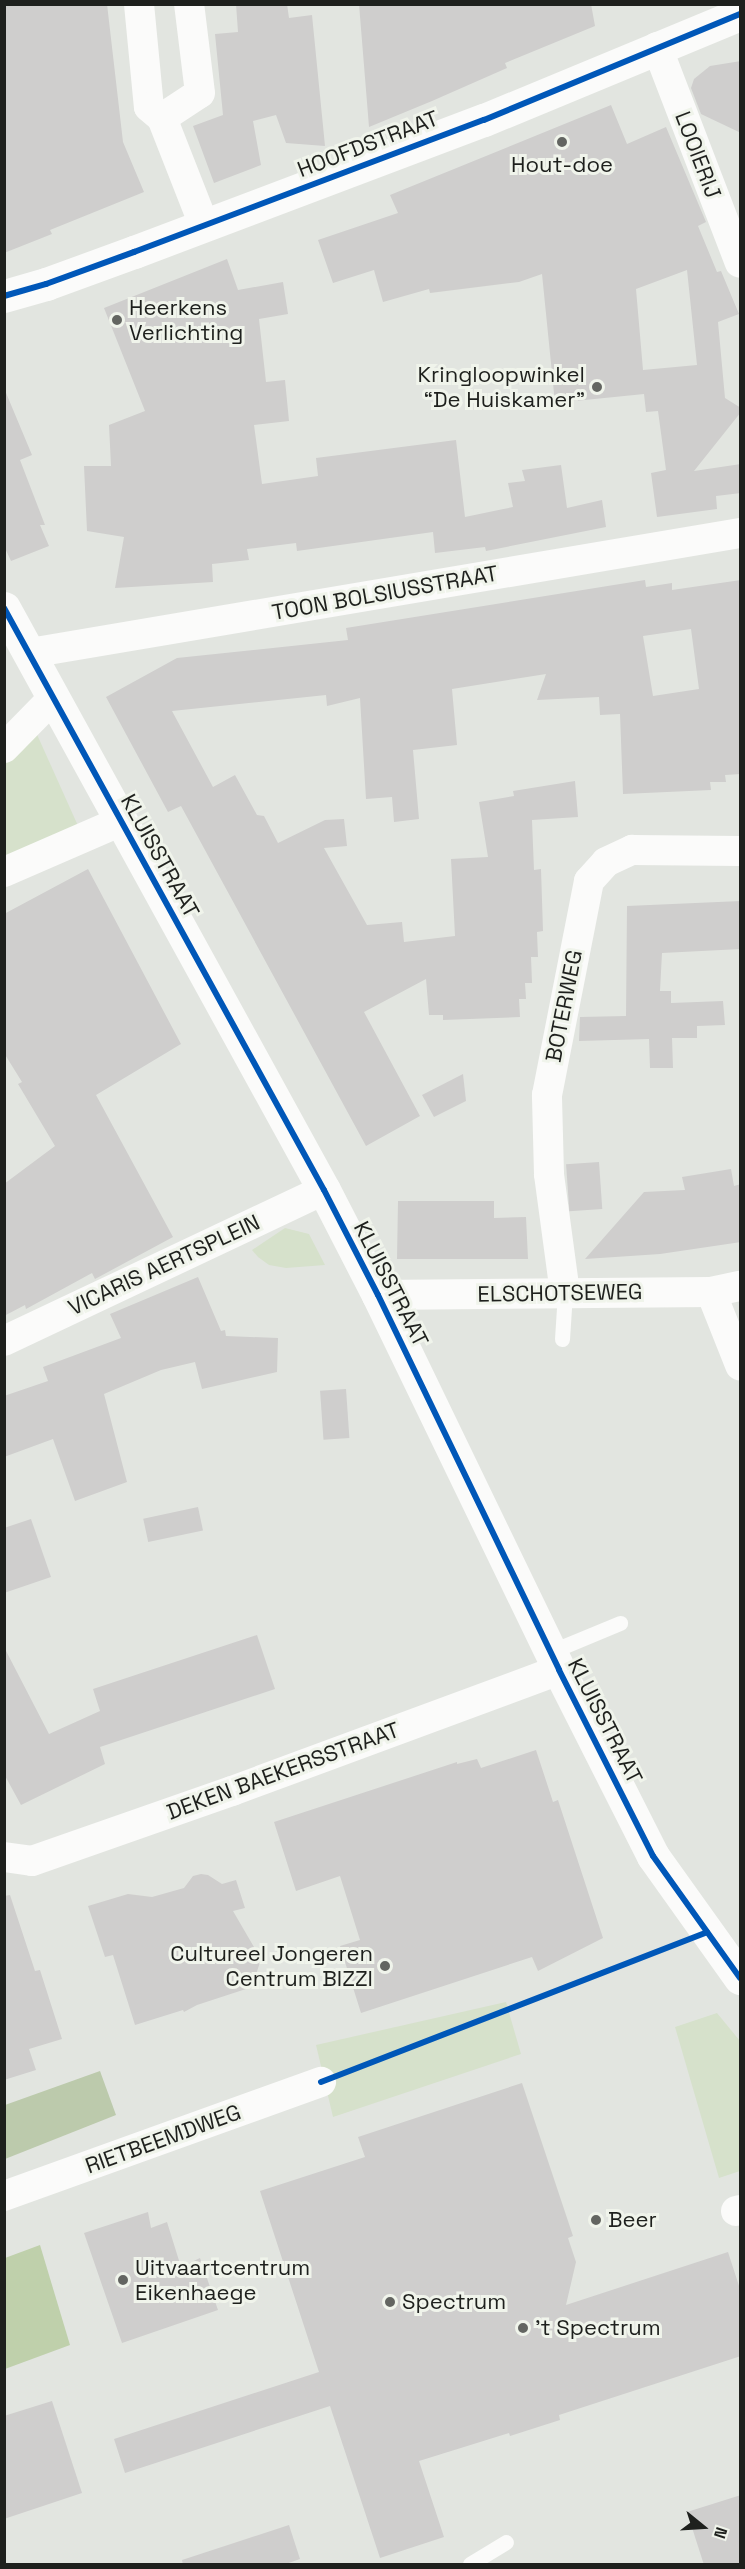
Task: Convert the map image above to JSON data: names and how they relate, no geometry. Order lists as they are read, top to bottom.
{
  "streets": {
    "street": [
      "HOOFDSTRAAT",
      "LOOIERIJ",
      "TOON BOLSIUSSTRAAT",
      "KLUISSTRAAT",
      "BOTERWEG",
      "VICARIS AERTSPLEIN",
      "ELSCHOTSEWEG",
      "DEKEN BAEKERSSTRAAT",
      "RIETBEEMDWEG"
    ]
  },
  "crossings": [
    ["HOOFDSTRAAT", "LOOIERIJ"],
    ["TOON BOLSIUSSTRAAT", "KLUISSTRAAT"],
    ["KLUISSTRAAT", "VICARIS AERTSPLEIN"],
    ["KLUISSTRAAT", "ELSCHOTSEWEG"],
    ["KLUISSTRAAT", "DEKEN BAEKERSSTRAAT"],
    ["BOTERWEG", "ELSCHOTSEWEG"]
  ],
  "places": [
    "Hout-doe",
    "Heerkens Verlichting",
    "Kringloopwinkel “De Huiskamer”",
    "Cultureel Jongeren Centrum BIZZI",
    "Beer",
    "Uitvaartcentrum Eikenhaege",
    "Spectrum",
    "'t Spectrum"
  ],
  "north": "right"
}
